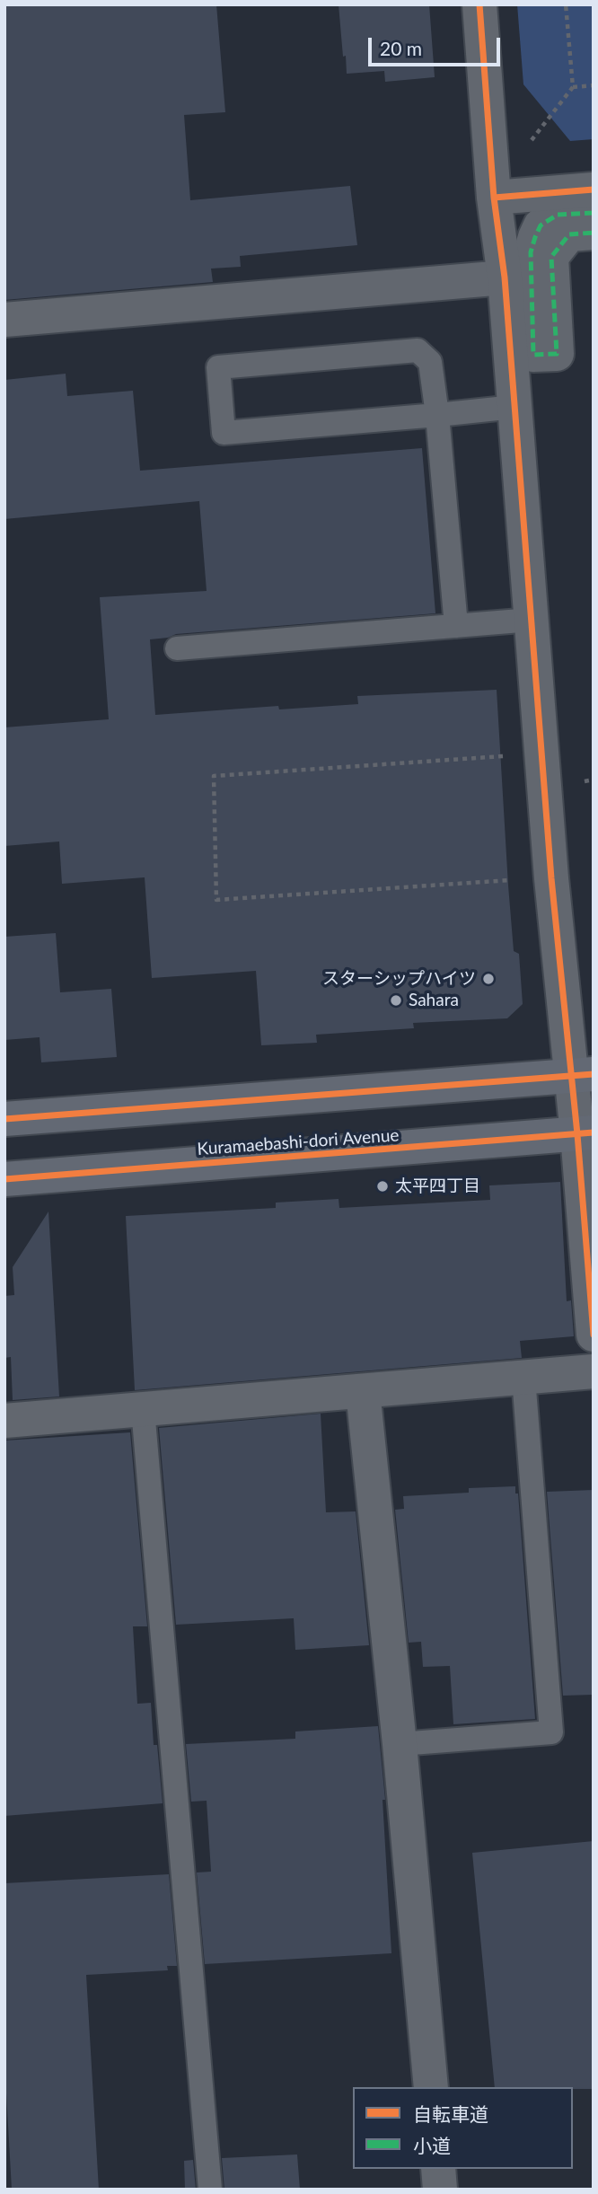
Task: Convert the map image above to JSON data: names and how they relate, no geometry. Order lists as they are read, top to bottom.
{
  "streets": {
    "main road": ["Kuramaebashi-dori Avenue"]
  },
  "places": ["スターシップハイツ", "Sahara", "太平四丁目"],
  "legend": ["自転車道", "小道"],
  "scale_bar": "20 m"
}
